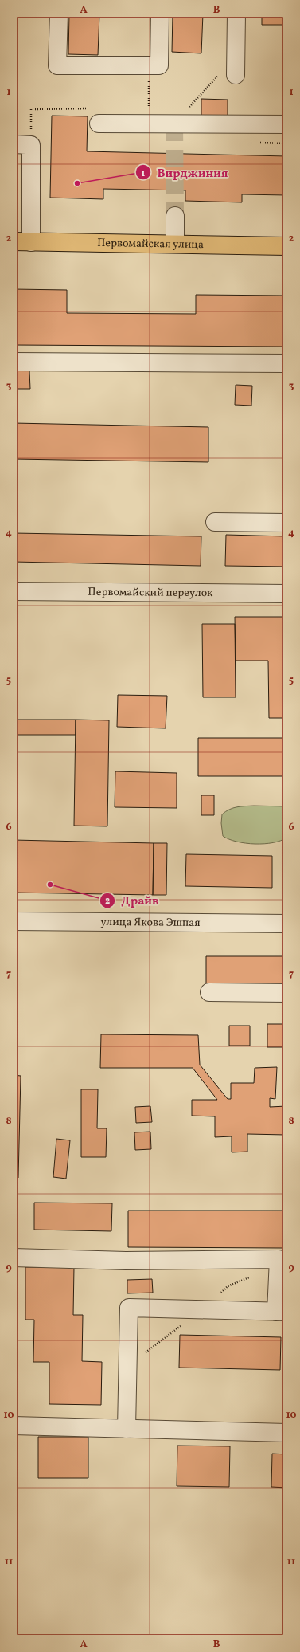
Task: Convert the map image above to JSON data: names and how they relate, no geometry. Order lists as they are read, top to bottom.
{
  "streets": {
    "main road": ["Первомайская улица"],
    "street": ["Первомайский переулок", "улица Якова Эшпая"]
  },
  "places": ["Вирджиния", "Драйв"],
  "grid": {
    "columns": ["A", "B"],
    "rows": [
      "1",
      "2",
      "3",
      "4",
      "5",
      "6",
      "7",
      "8",
      "9",
      "10",
      "11"
    ]
  }
}
